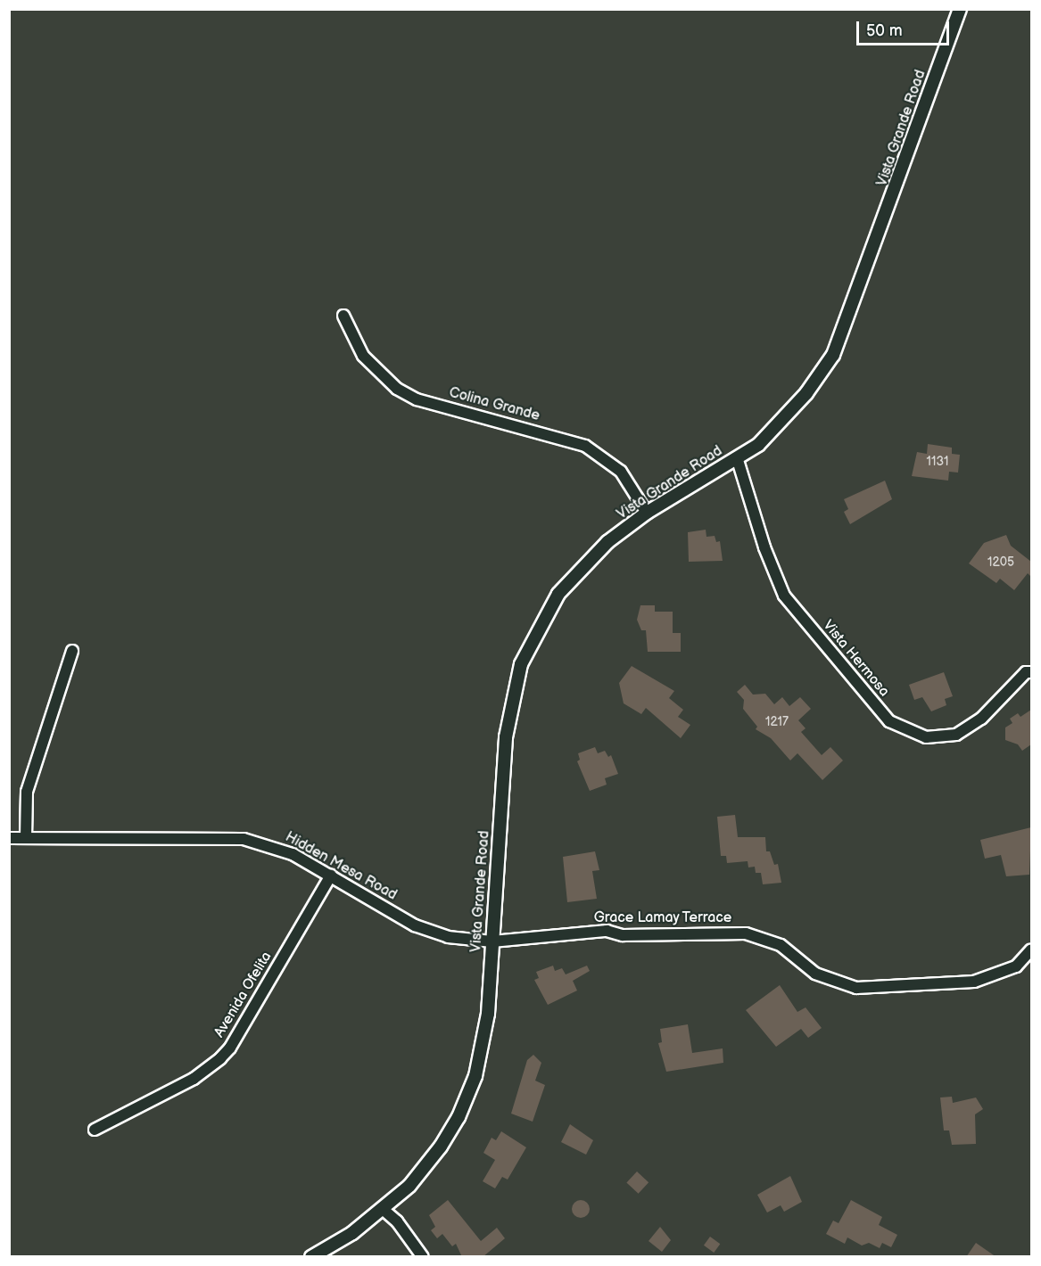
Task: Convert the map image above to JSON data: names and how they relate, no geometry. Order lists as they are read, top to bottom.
{
  "streets": {
    "street": [
      "Vista Grande Road",
      "Colina Grande",
      "Vista Hermosa",
      "Hidden Mesa Road",
      "Grace Lamay Terrace",
      "Avenida Ofelita"
    ]
  },
  "crossings": [
    ["Vista Grande Road", "Colina Grande"],
    ["Vista Grande Road", "Vista Hermosa"],
    ["Vista Grande Road", "Hidden Mesa Road"],
    ["Vista Grande Road", "Grace Lamay Terrace"],
    ["Hidden Mesa Road", "Grace Lamay Terrace"],
    ["Hidden Mesa Road", "Avenida Ofelita"]
  ],
  "house_numbers": ["1131", "1205", "1217"],
  "scale_bar": "50 m"
}
